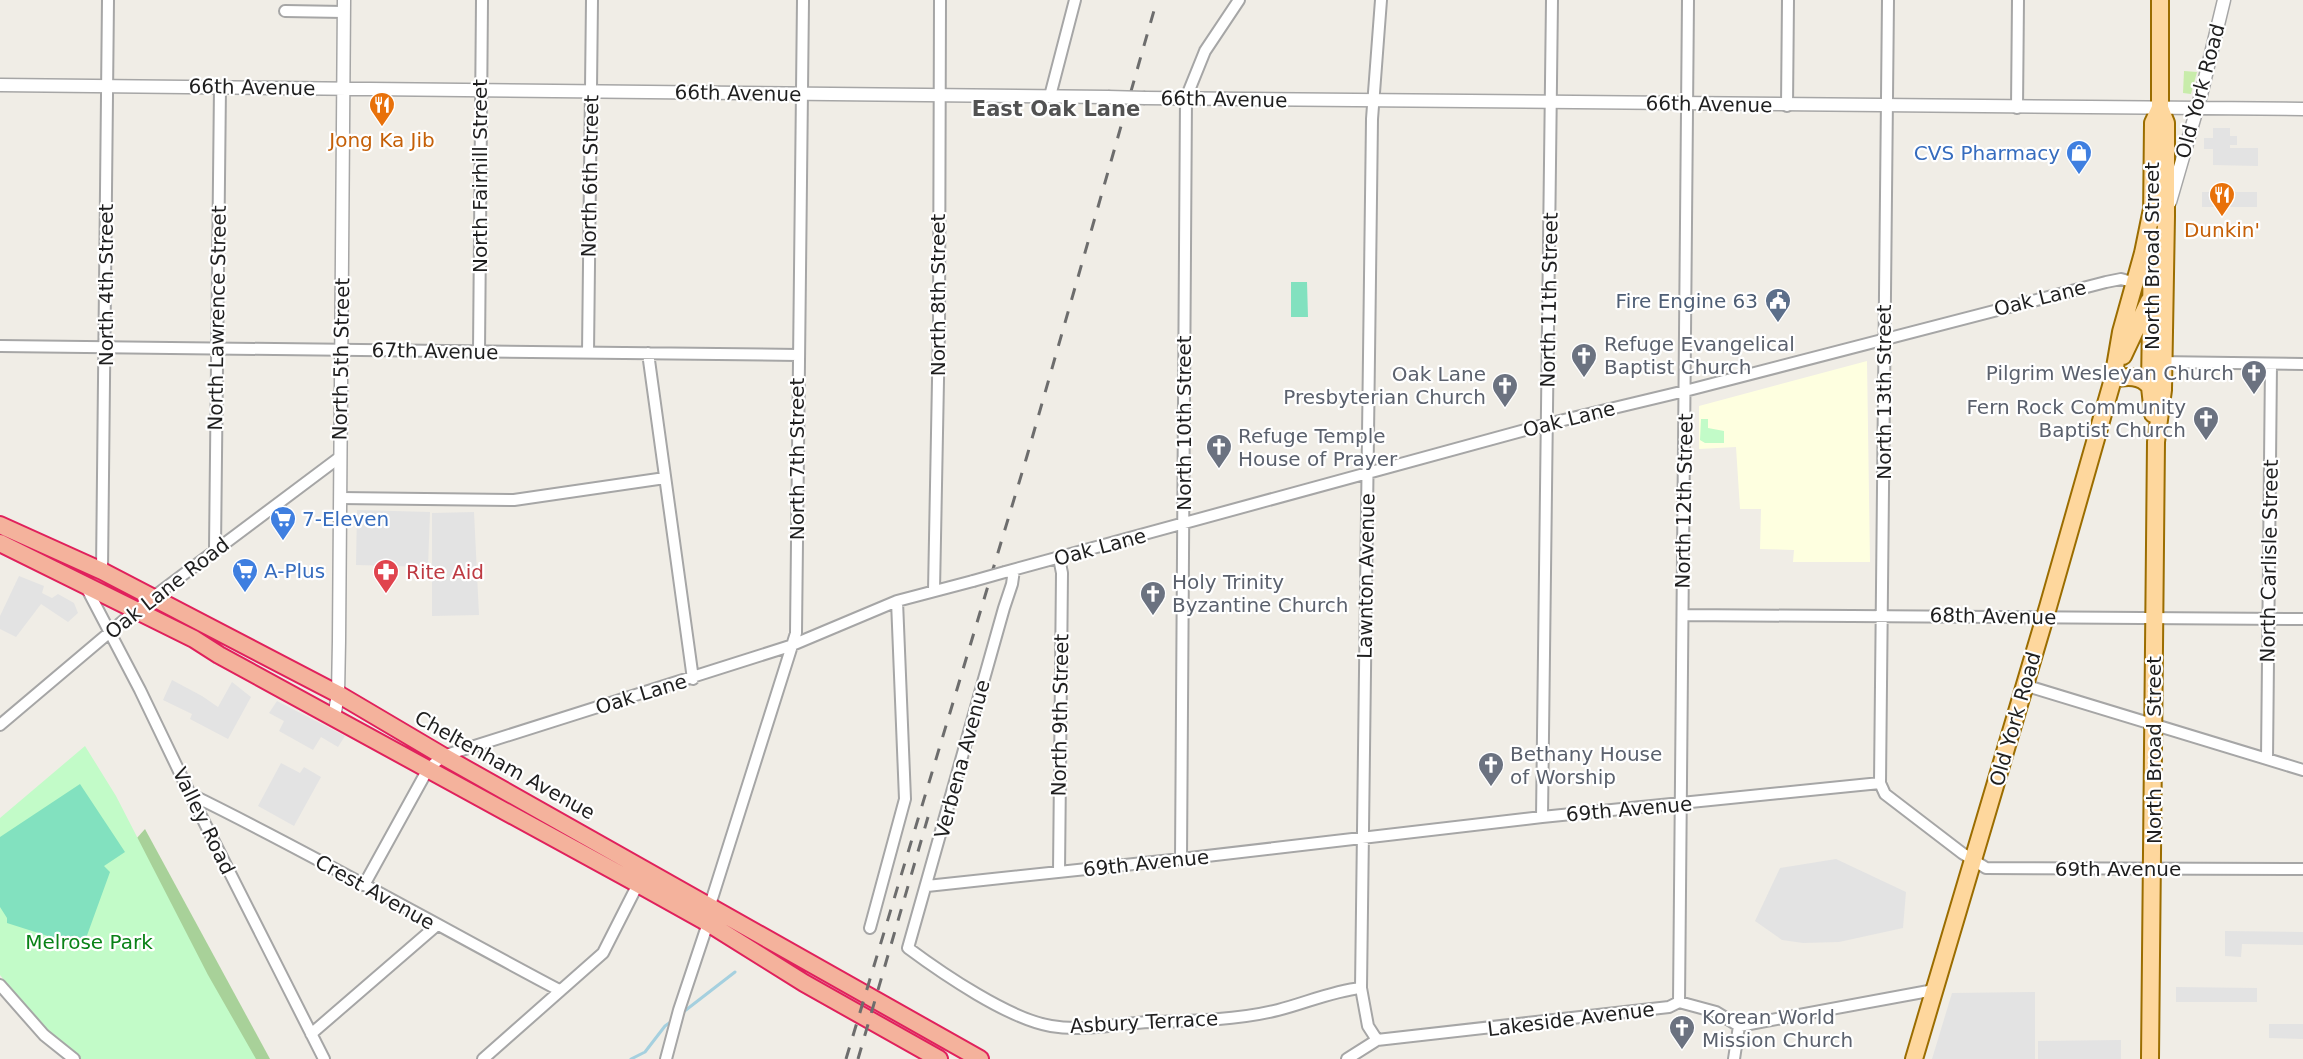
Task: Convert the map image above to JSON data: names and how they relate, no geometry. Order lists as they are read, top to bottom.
{
  "streets": {
    "highway": ["Cheltenham Avenue"],
    "main road": ["Old York Road", "North Broad Street"],
    "street": [
      "66th Avenue",
      "North Fairhill Street",
      "North 6th Street",
      "North 4th Street",
      "North 8th Street",
      "Oak Lane",
      "North 11th Street",
      "North Lawrence Street",
      "67th Avenue",
      "North 5th Street",
      "North 13th Street",
      "North 10th Street",
      "North 7th Street",
      "North 12th Street",
      "North Carlisle Street",
      "Lawnton Avenue",
      "Oak Lane Road",
      "68th Avenue",
      "North 9th Street",
      "Verbena Avenue",
      "69th Avenue",
      "Valley Road",
      "Crest Avenue",
      "Lakeside Avenue",
      "Asbury Terrace"
    ]
  },
  "crossings": [
    ["66th Avenue", "Old York Road"],
    ["66th Avenue", "North Fairhill Street"],
    ["66th Avenue", "North 6th Street"],
    ["66th Avenue", "North Broad Street"],
    ["66th Avenue", "North 4th Street"],
    ["66th Avenue", "North 8th Street"],
    ["66th Avenue", "North 11th Street"],
    ["66th Avenue", "North Lawrence Street"],
    ["66th Avenue", "North 5th Street"],
    ["66th Avenue", "North 13th Street"],
    ["66th Avenue", "North 10th Street"],
    ["66th Avenue", "North 7th Street"],
    ["66th Avenue", "North 12th Street"],
    ["66th Avenue", "Lawnton Avenue"],
    ["Old York Road", "North Broad Street"],
    ["Old York Road", "Oak Lane"],
    ["Old York Road", "68th Avenue"],
    ["Old York Road", "69th Avenue"],
    ["North Fairhill Street", "67th Avenue"],
    ["North 6th Street", "67th Avenue"],
    ["North Broad Street", "68th Avenue"],
    ["North Broad Street", "69th Avenue"],
    ["North 4th Street", "67th Avenue"],
    ["North 4th Street", "Cheltenham Avenue"],
    ["North 8th Street", "Oak Lane"],
    ["Oak Lane", "North 11th Street"],
    ["Oak Lane", "North 13th Street"],
    ["Oak Lane", "North 10th Street"],
    ["Oak Lane", "North 7th Street"],
    ["Oak Lane", "North 12th Street"],
    ["Oak Lane", "Lawnton Avenue"],
    ["Oak Lane", "North 9th Street"],
    ["Oak Lane", "Verbena Avenue"],
    ["Oak Lane", "Cheltenham Avenue"],
    ["North 11th Street", "69th Avenue"],
    ["North Lawrence Street", "67th Avenue"],
    ["North Lawrence Street", "Oak Lane Road"],
    ["67th Avenue", "North 5th Street"],
    ["67th Avenue", "North 7th Street"],
    ["North 5th Street", "Oak Lane Road"],
    ["North 5th Street", "Cheltenham Avenue"],
    ["North 13th Street", "68th Avenue"],
    ["North 13th Street", "69th Avenue"],
    ["North 10th Street", "69th Avenue"],
    ["North 7th Street", "Cheltenham Avenue"],
    ["North 12th Street", "68th Avenue"],
    ["North 12th Street", "69th Avenue"],
    ["North 12th Street", "Lakeside Avenue"],
    ["North Carlisle Street", "68th Avenue"],
    ["Lawnton Avenue", "69th Avenue"],
    ["Lawnton Avenue", "Lakeside Avenue"],
    ["Lawnton Avenue", "Asbury Terrace"],
    ["Oak Lane Road", "Cheltenham Avenue"],
    ["Oak Lane Road", "Valley Road"],
    ["North 9th Street", "69th Avenue"],
    ["Verbena Avenue", "69th Avenue"],
    ["Verbena Avenue", "Asbury Terrace"],
    ["Cheltenham Avenue", "Valley Road"],
    ["Valley Road", "Crest Avenue"]
  ],
  "districts": ["East Oak Lane"],
  "parks": ["Melrose Park"],
  "places": {
    "restaurant": ["Jong Ka Jib", "Dunkin'"],
    "shop": ["CVS Pharmacy"],
    "public building": ["Fire Engine 63"],
    "church": [
      "Refuge Evangelical Baptist Church",
      "Pilgrim Wesleyan Church",
      "Oak Lane Presbyterian Church",
      "Fern Rock Community Baptist Church",
      "Refuge Temple House of Prayer",
      "Holy Trinity Byzantine Church",
      "Bethany House of Worship",
      "Korean World Mission Church"
    ],
    "supermarket": ["7-Eleven", "A-Plus"],
    "pharmacy": ["Rite Aid"]
  }
}
